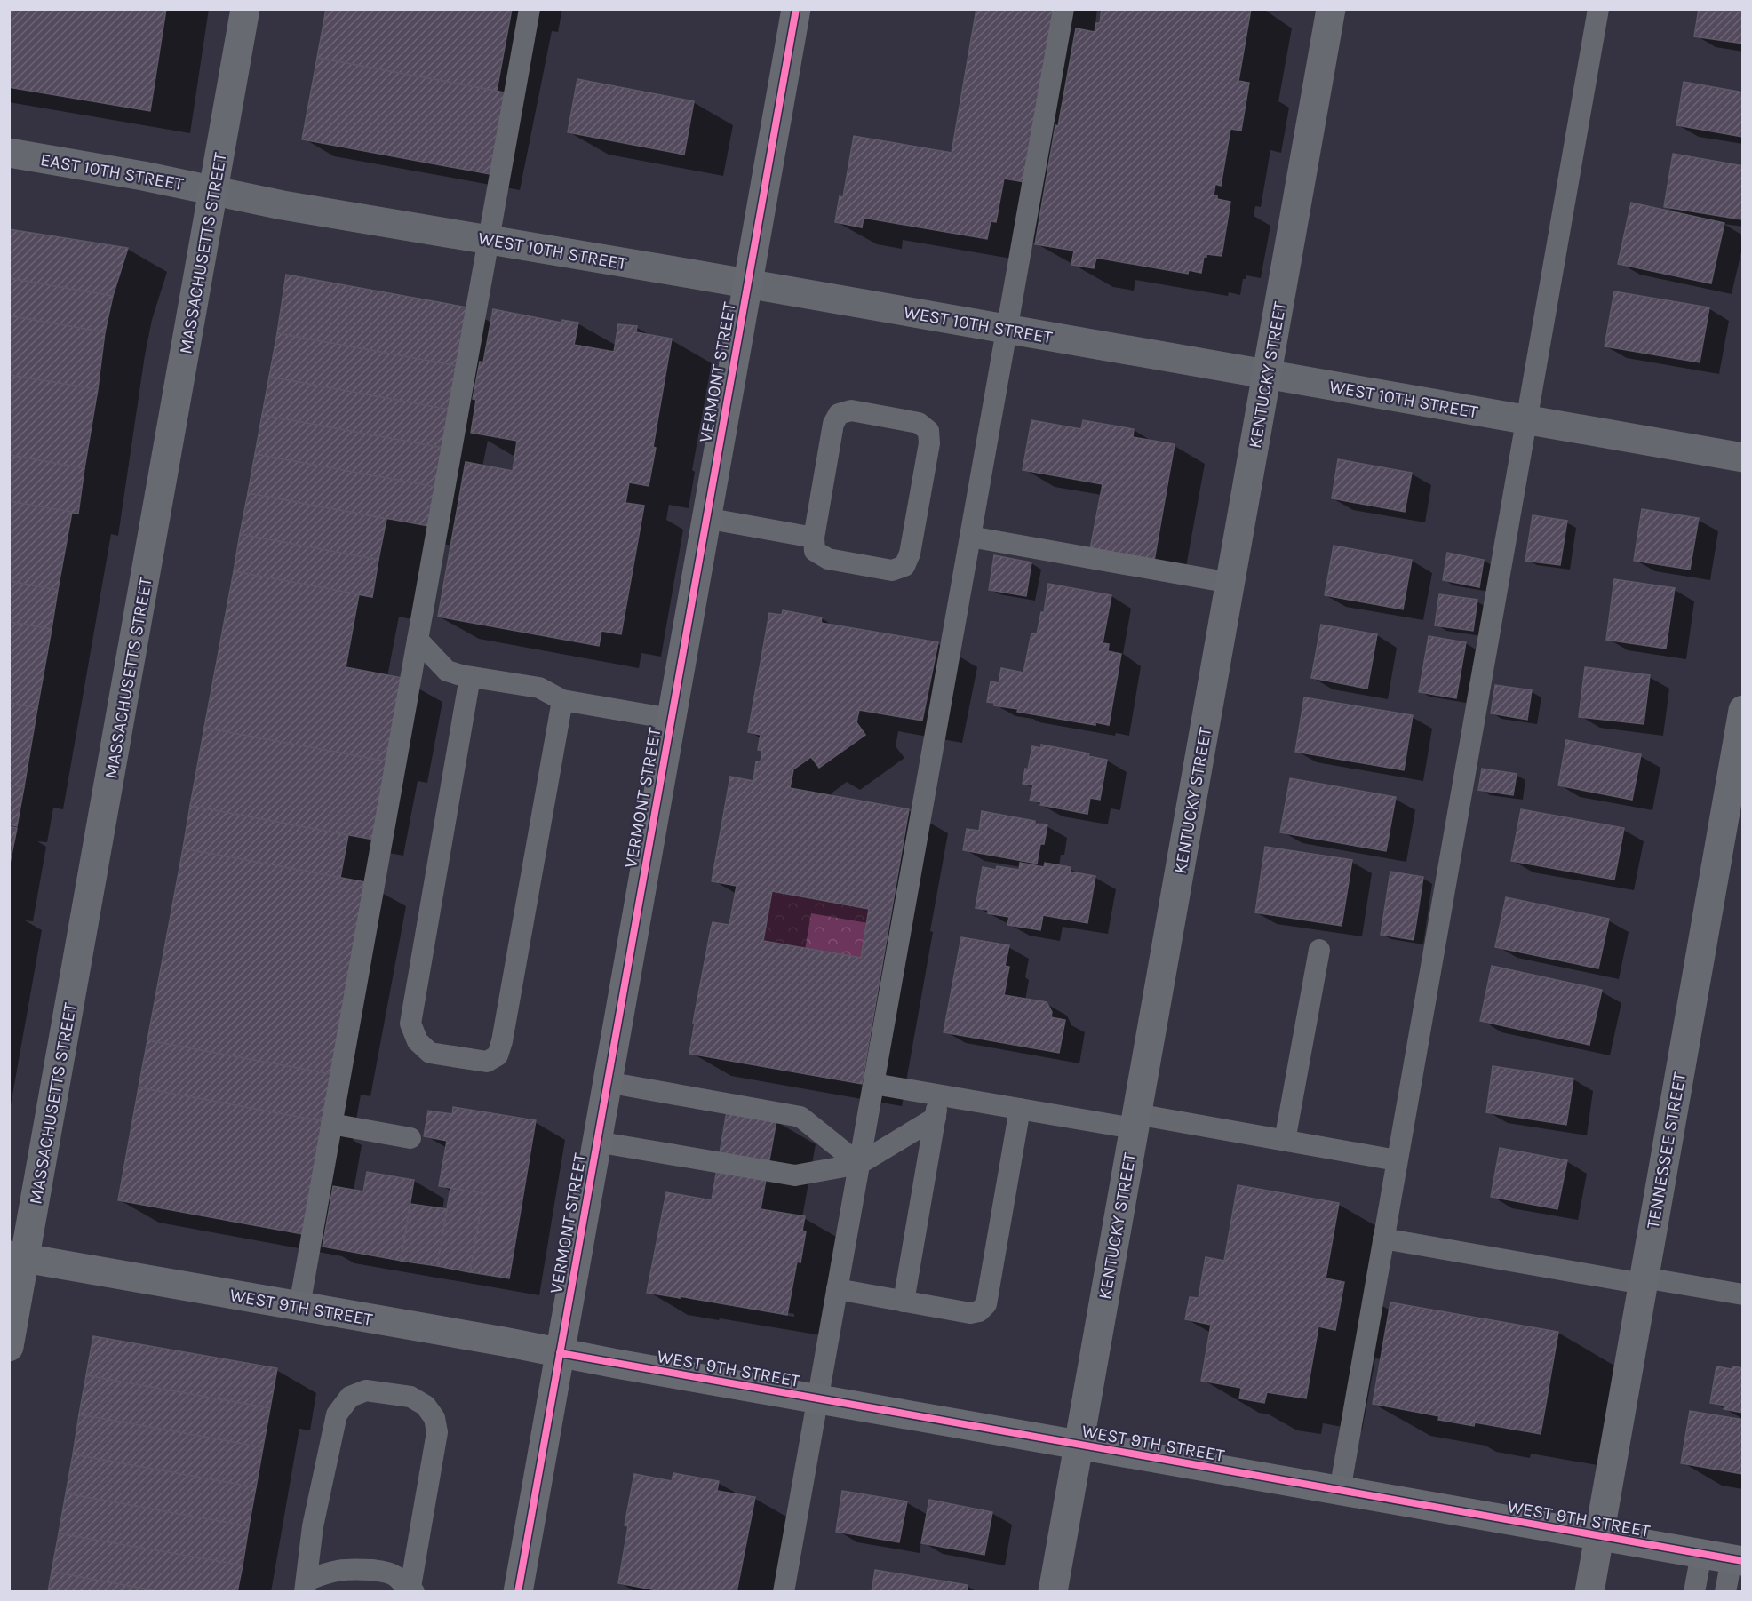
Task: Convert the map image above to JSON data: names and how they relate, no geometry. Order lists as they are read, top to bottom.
{
  "streets": {
    "street": [
      "EAST 10TH STREET",
      "WEST 10TH STREET",
      "MASSACHUSETTS STREET",
      "VERMONT STREET",
      "KENTUCKY STREET",
      "TENNESSEE STREET",
      "WEST 9TH STREET"
    ]
  },
  "crossings": [
    ["EAST 10TH STREET", "WEST 10TH STREET"],
    ["EAST 10TH STREET", "MASSACHUSETTS STREET"],
    ["WEST 10TH STREET", "MASSACHUSETTS STREET"],
    ["WEST 10TH STREET", "VERMONT STREET"],
    ["WEST 10TH STREET", "KENTUCKY STREET"],
    ["MASSACHUSETTS STREET", "WEST 9TH STREET"],
    ["VERMONT STREET", "WEST 9TH STREET"],
    ["KENTUCKY STREET", "WEST 9TH STREET"],
    ["TENNESSEE STREET", "WEST 9TH STREET"]
  ]
}
